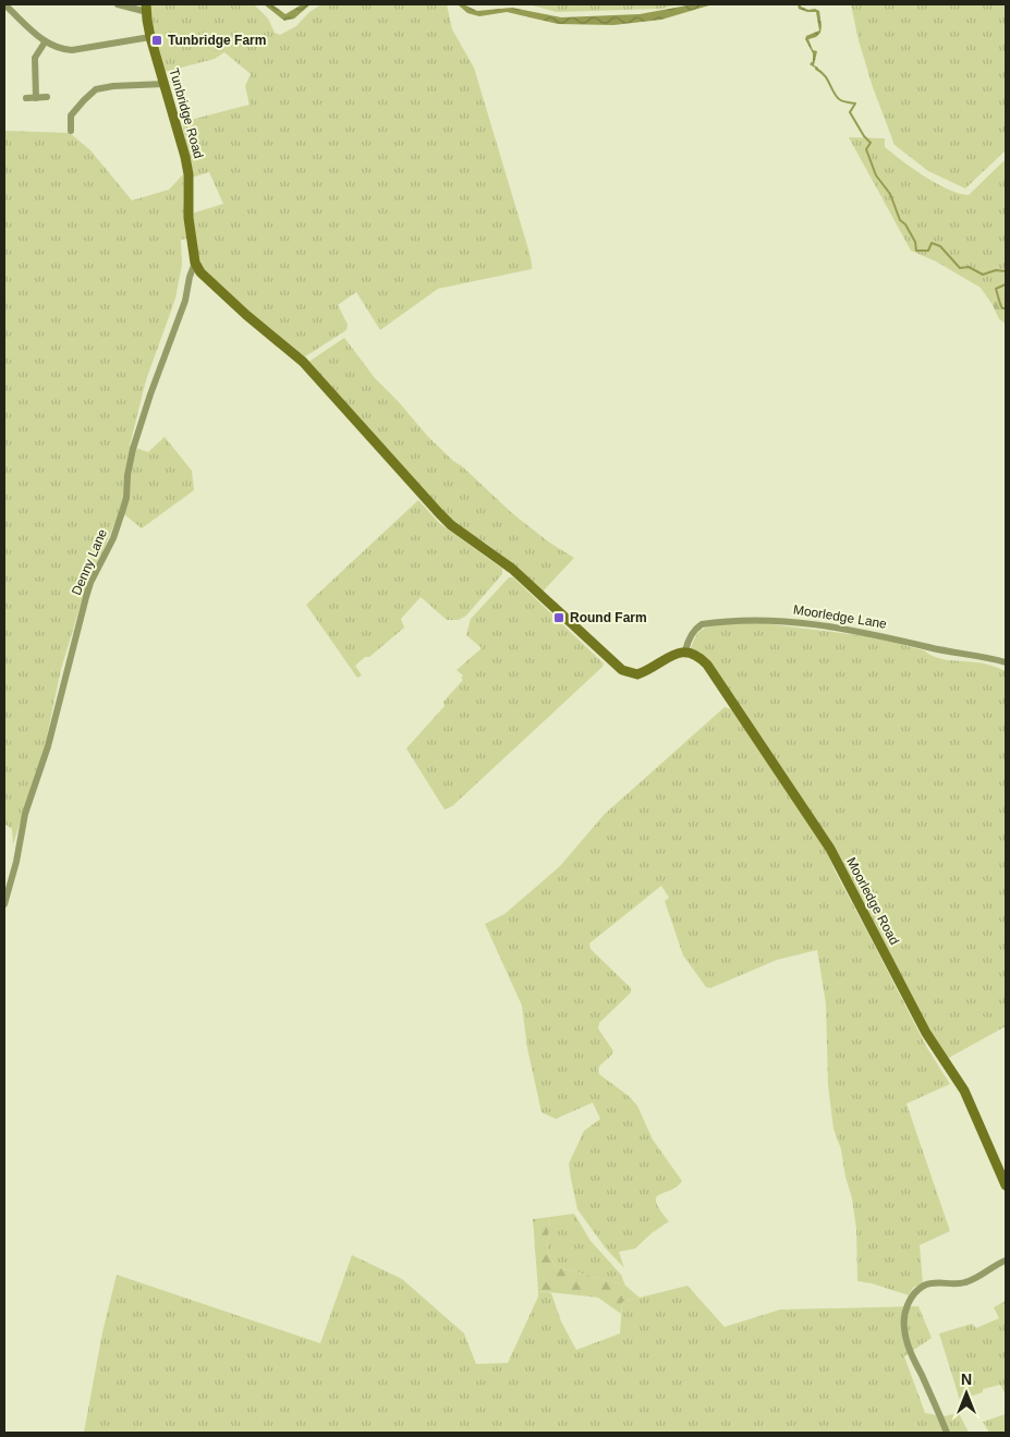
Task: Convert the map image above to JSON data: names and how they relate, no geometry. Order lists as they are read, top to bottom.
{
  "streets": {
    "street": [
      "Tunbridge Road",
      "Denny Lane",
      "Moorledge Lane",
      "Moorledge Road"
    ]
  },
  "crossings": [
    ["Tunbridge Road", "Denny Lane"],
    ["Moorledge Lane", "Moorledge Road"]
  ],
  "places": {
    "transit": ["Tunbridge Farm", "Round Farm"]
  },
  "north": "top"
}
